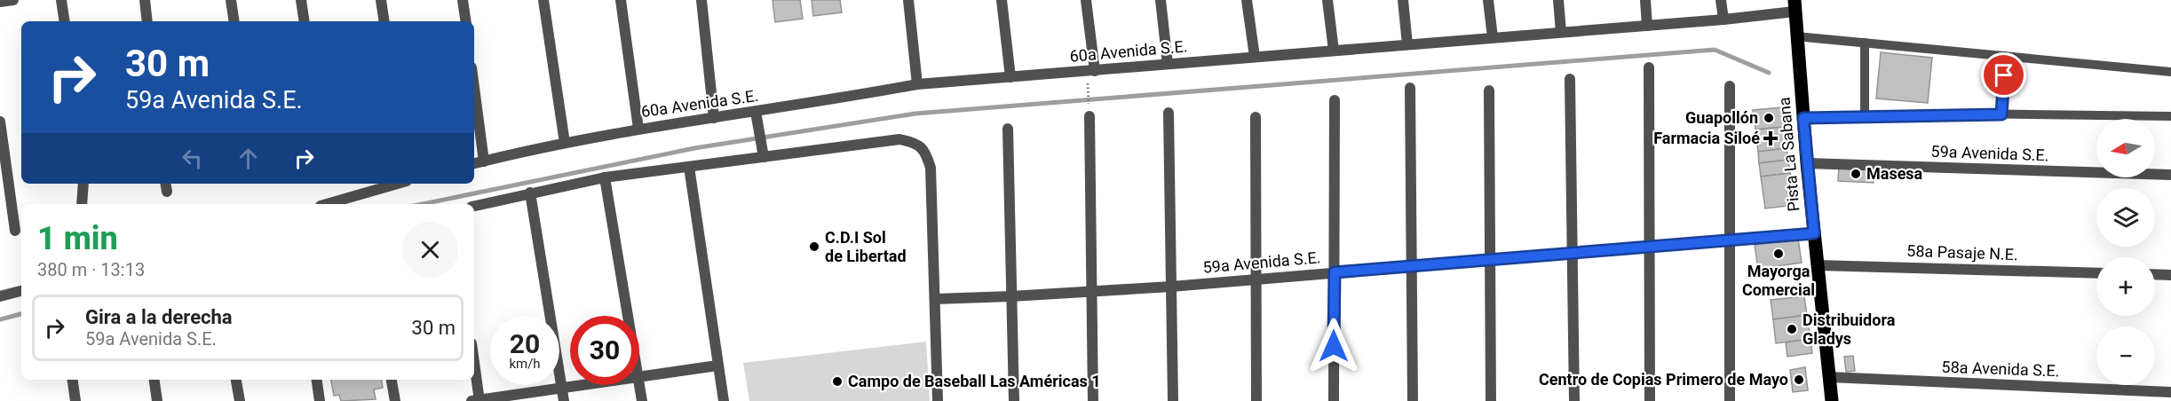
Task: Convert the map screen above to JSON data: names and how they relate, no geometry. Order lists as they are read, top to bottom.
{
  "streets": {
    "main road": ["Pista La Sabana"],
    "street": [
      "60a Avenida S.E.",
      "59a Avenida S.E.",
      "58a Pasaje N.E.",
      "58a Avenida S.E."
    ]
  },
  "crossings": [
    ["60a Avenida S.E.", "Pista La Sabana"],
    ["59a Avenida S.E.", "Pista La Sabana"],
    ["Pista La Sabana", "58a Pasaje N.E."],
    ["Pista La Sabana", "58a Avenida S.E."]
  ],
  "places": {
    "other": [
      "Guapollón",
      "Masesa",
      "C.D.I Sol de Libertad",
      "Mayorga Comercial",
      "Distribuidora Gladys",
      "Centro de Copias Primero de Mayo",
      "Campo de Baseball Las Américas 1"
    ],
    "health": ["Farmacia Siloé"]
  },
  "north": "left",
  "page": {
    "turn": ["30 m", "59a Avenida S.E."],
    "map_buttons": ["+", "−"],
    "heading": ["1 min", "380 m · 13:13"],
    "list": [
      {
        "name": "Gira a la derecha",
        "note": "59a Avenida S.E.",
        "value": "30 m"
      }
    ],
    "speed": "20 km/h",
    "limit": "30"
  }
}
